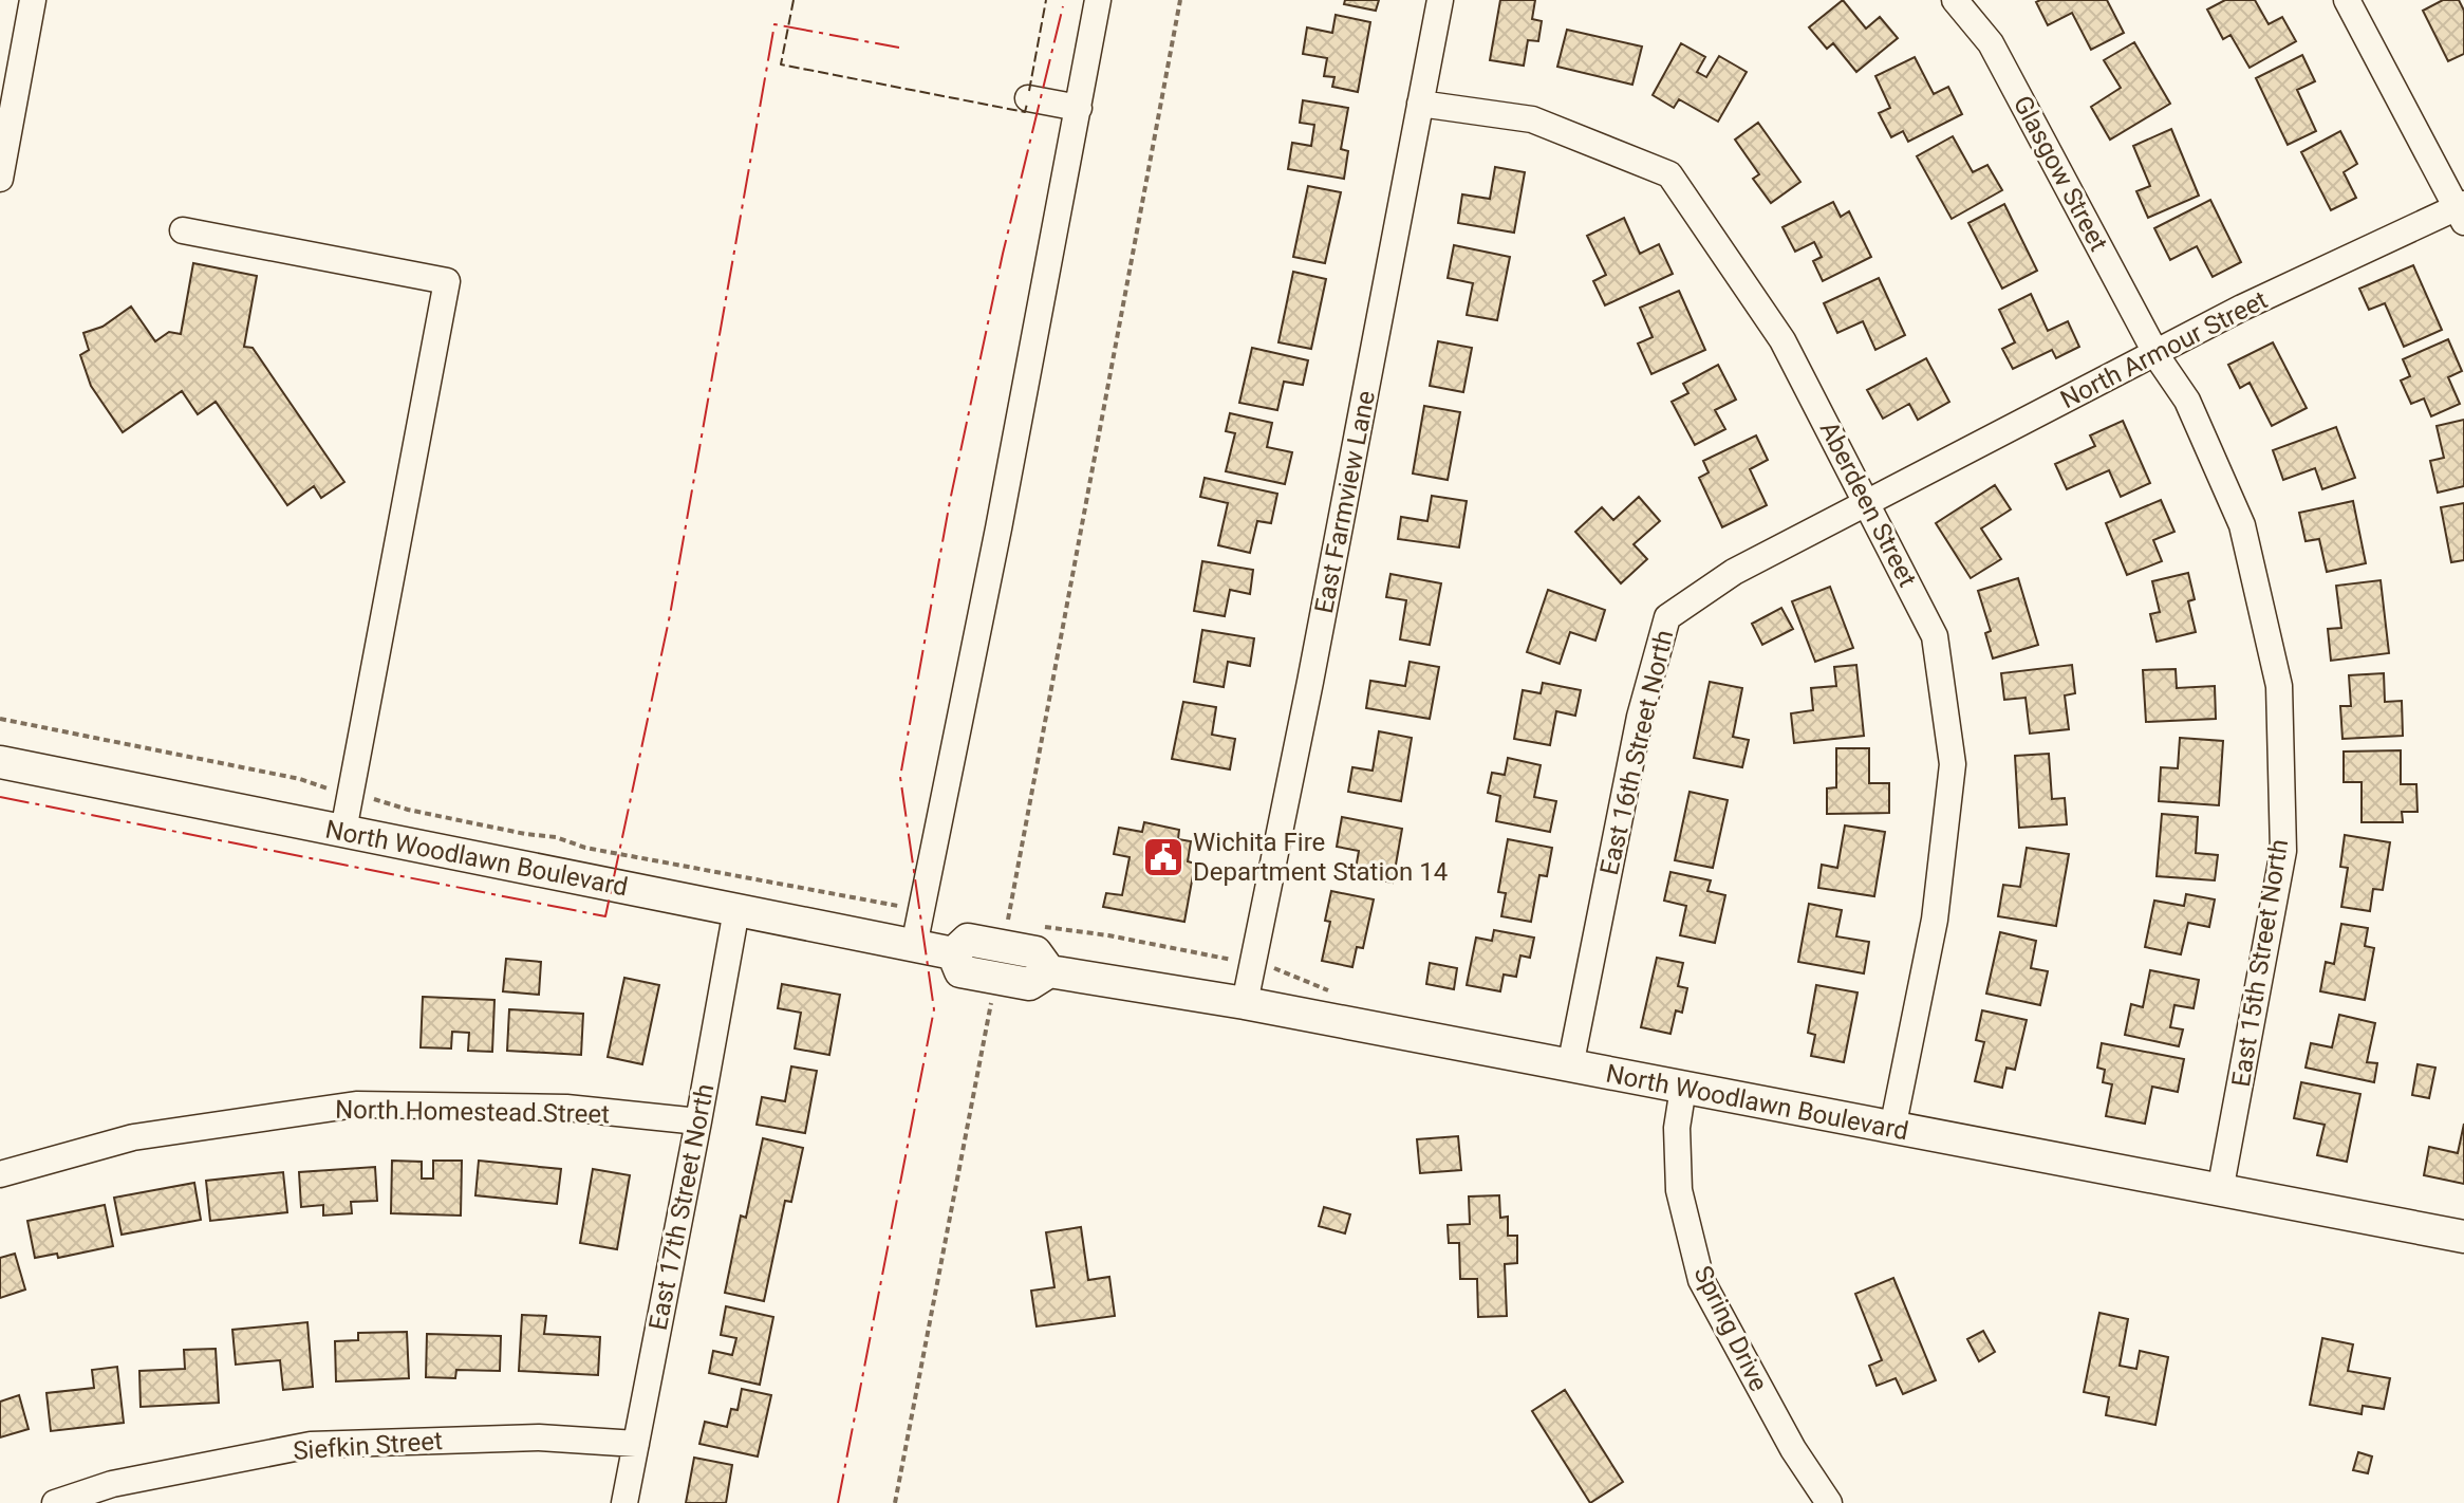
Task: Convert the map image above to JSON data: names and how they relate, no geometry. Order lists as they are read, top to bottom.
{
  "streets": {
    "main road": ["North Woodlawn Boulevard"],
    "street": [
      "Glasgow Street",
      "North Armour Street",
      "East Farmview Lane",
      "Aberdeen Street",
      "East 16th Street North",
      "East 15th Street North",
      "North Homestead Street",
      "East 17th Street North",
      "Spring Drive",
      "Siefkin Street"
    ]
  },
  "crossings": [
    ["Glasgow Street", "North Armour Street"],
    ["Glasgow Street", "East 15th Street North"],
    ["North Armour Street", "Aberdeen Street"],
    ["North Armour Street", "East 16th Street North"],
    ["North Armour Street", "East 15th Street North"],
    ["East Farmview Lane", "Aberdeen Street"],
    ["East Farmview Lane", "North Woodlawn Boulevard"],
    ["Aberdeen Street", "East 16th Street North"],
    ["Aberdeen Street", "North Woodlawn Boulevard"],
    ["East 16th Street North", "North Woodlawn Boulevard"],
    ["North Woodlawn Boulevard", "East 15th Street North"],
    ["North Woodlawn Boulevard", "East 17th Street North"],
    ["North Woodlawn Boulevard", "Spring Drive"],
    ["North Homestead Street", "East 17th Street North"],
    ["East 17th Street North", "Siefkin Street"]
  ],
  "places": {
    "public building": ["Wichita Fire Department Station 14"]
  }
}
